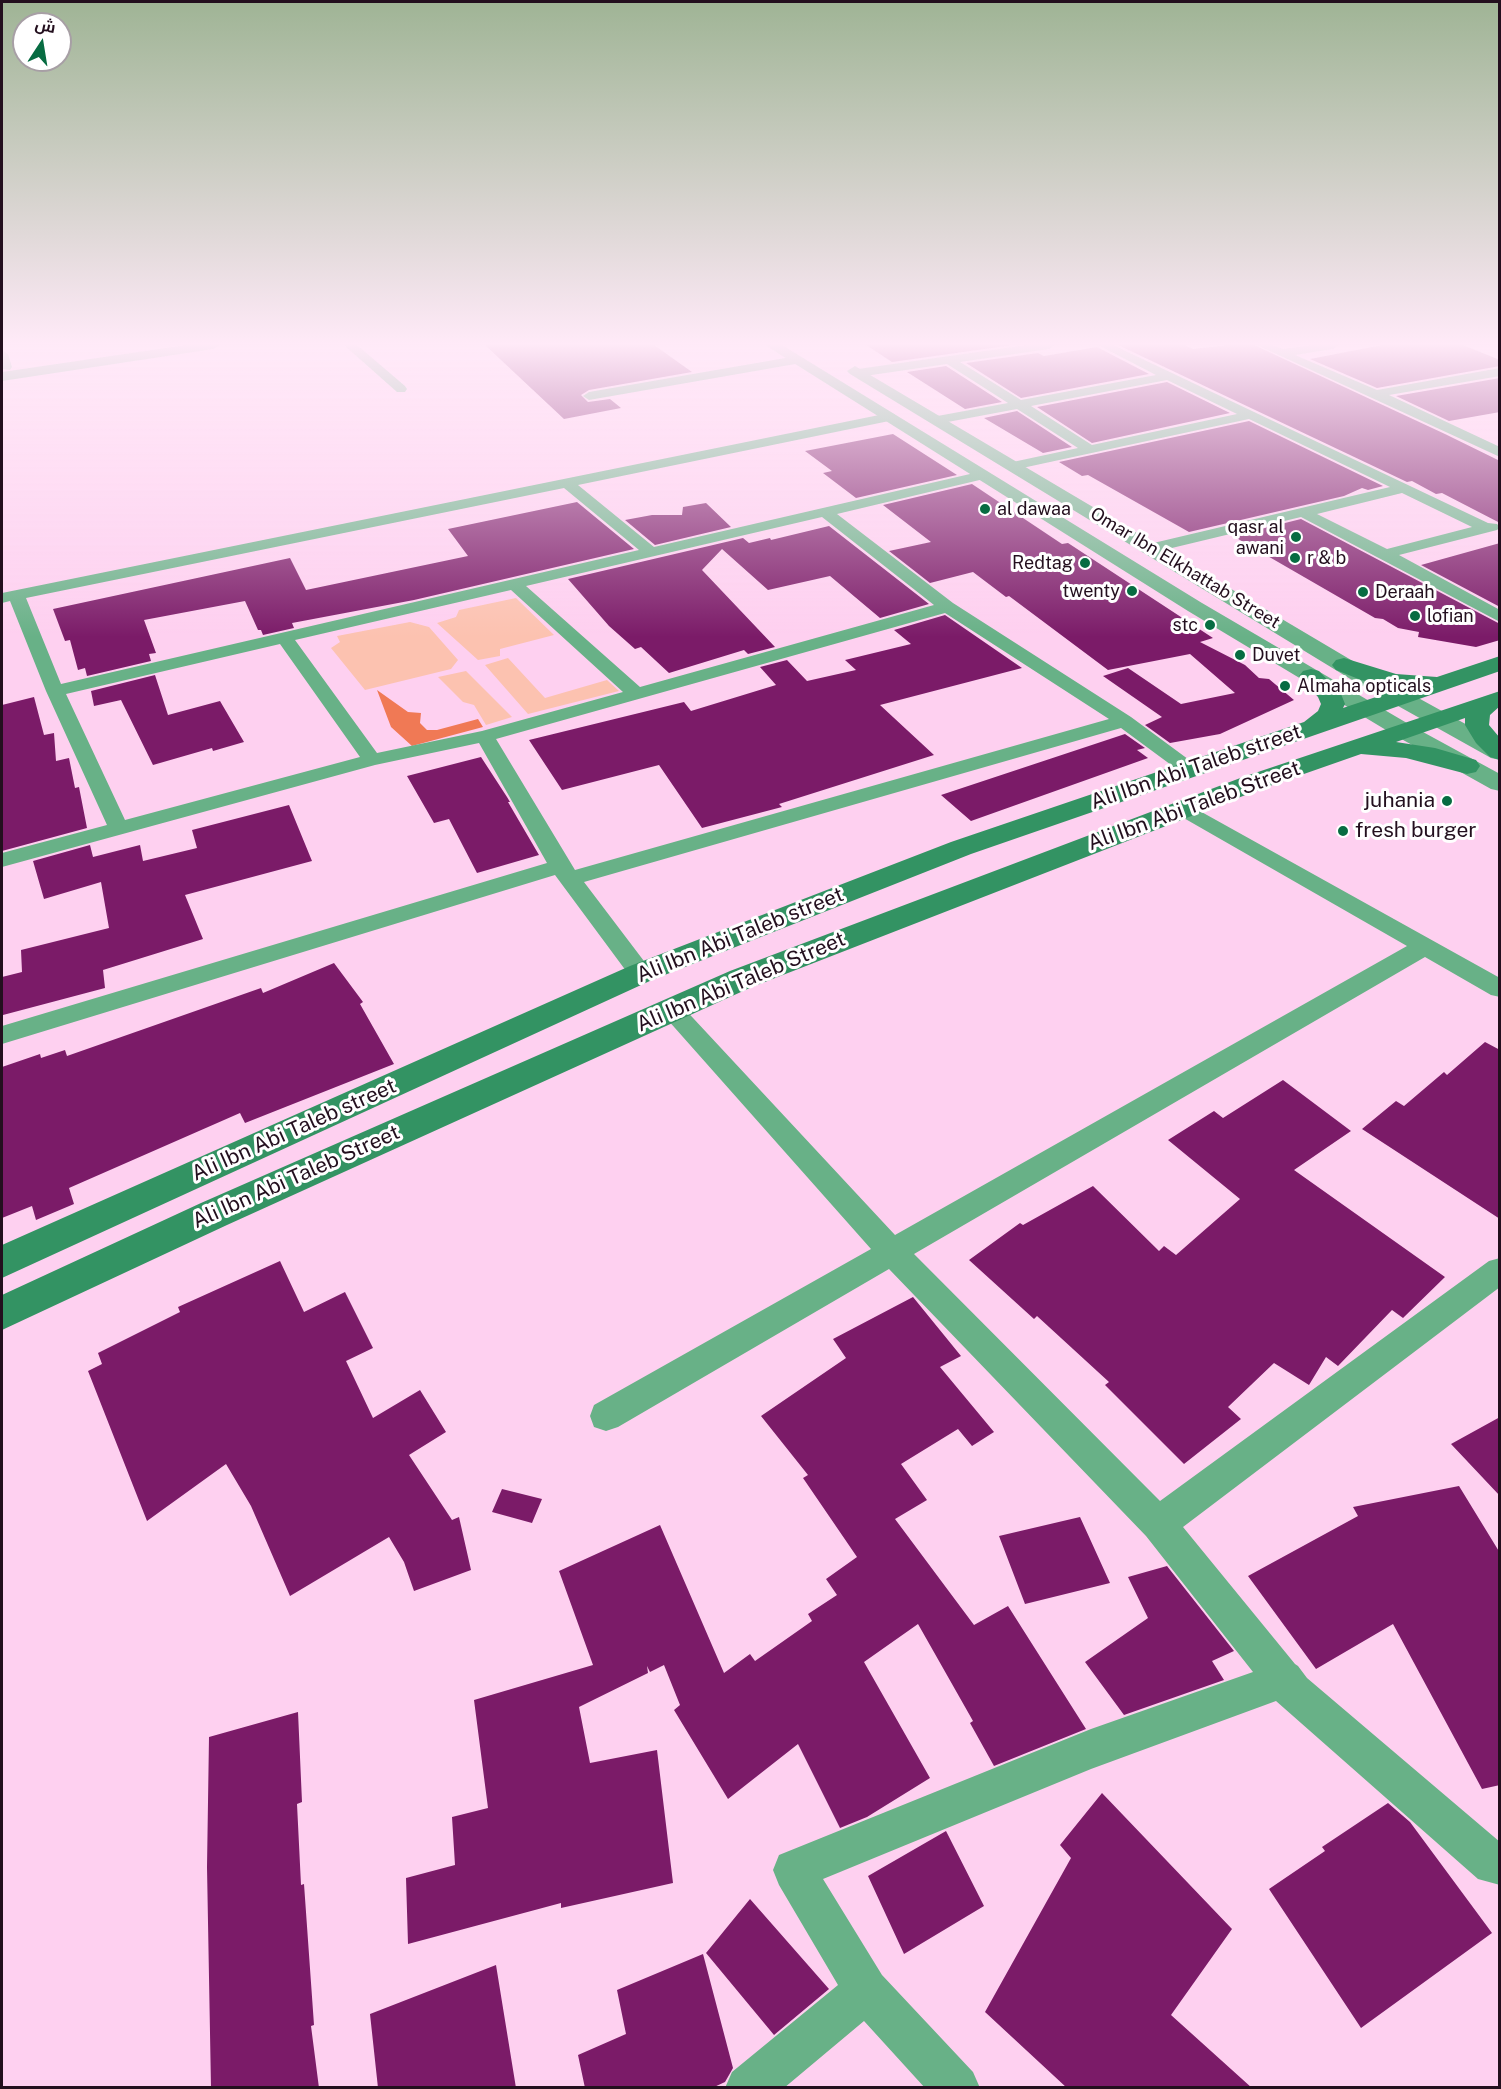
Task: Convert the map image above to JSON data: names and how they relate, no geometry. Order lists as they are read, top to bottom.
{
  "streets": {
    "main road": ["Ali Ibn Abi Taleb street", "Ali Ibn Abi Taleb Street"],
    "street": ["Omar Ibn Elkhattab Street"]
  },
  "crossings": [
    ["Omar Ibn Elkhattab Street", "Ali Ibn Abi Taleb street"],
    ["Omar Ibn Elkhattab Street", "Ali Ibn Abi Taleb Street"]
  ],
  "places": [
    "al dawaa",
    "qasr al awani",
    "r & b",
    "Redtag",
    "twenty",
    "Deraah",
    "lofian",
    "stc",
    "Duvet",
    "Almaha opticals",
    "juhania",
    "fresh burger"
  ],
  "north": "top"
}
